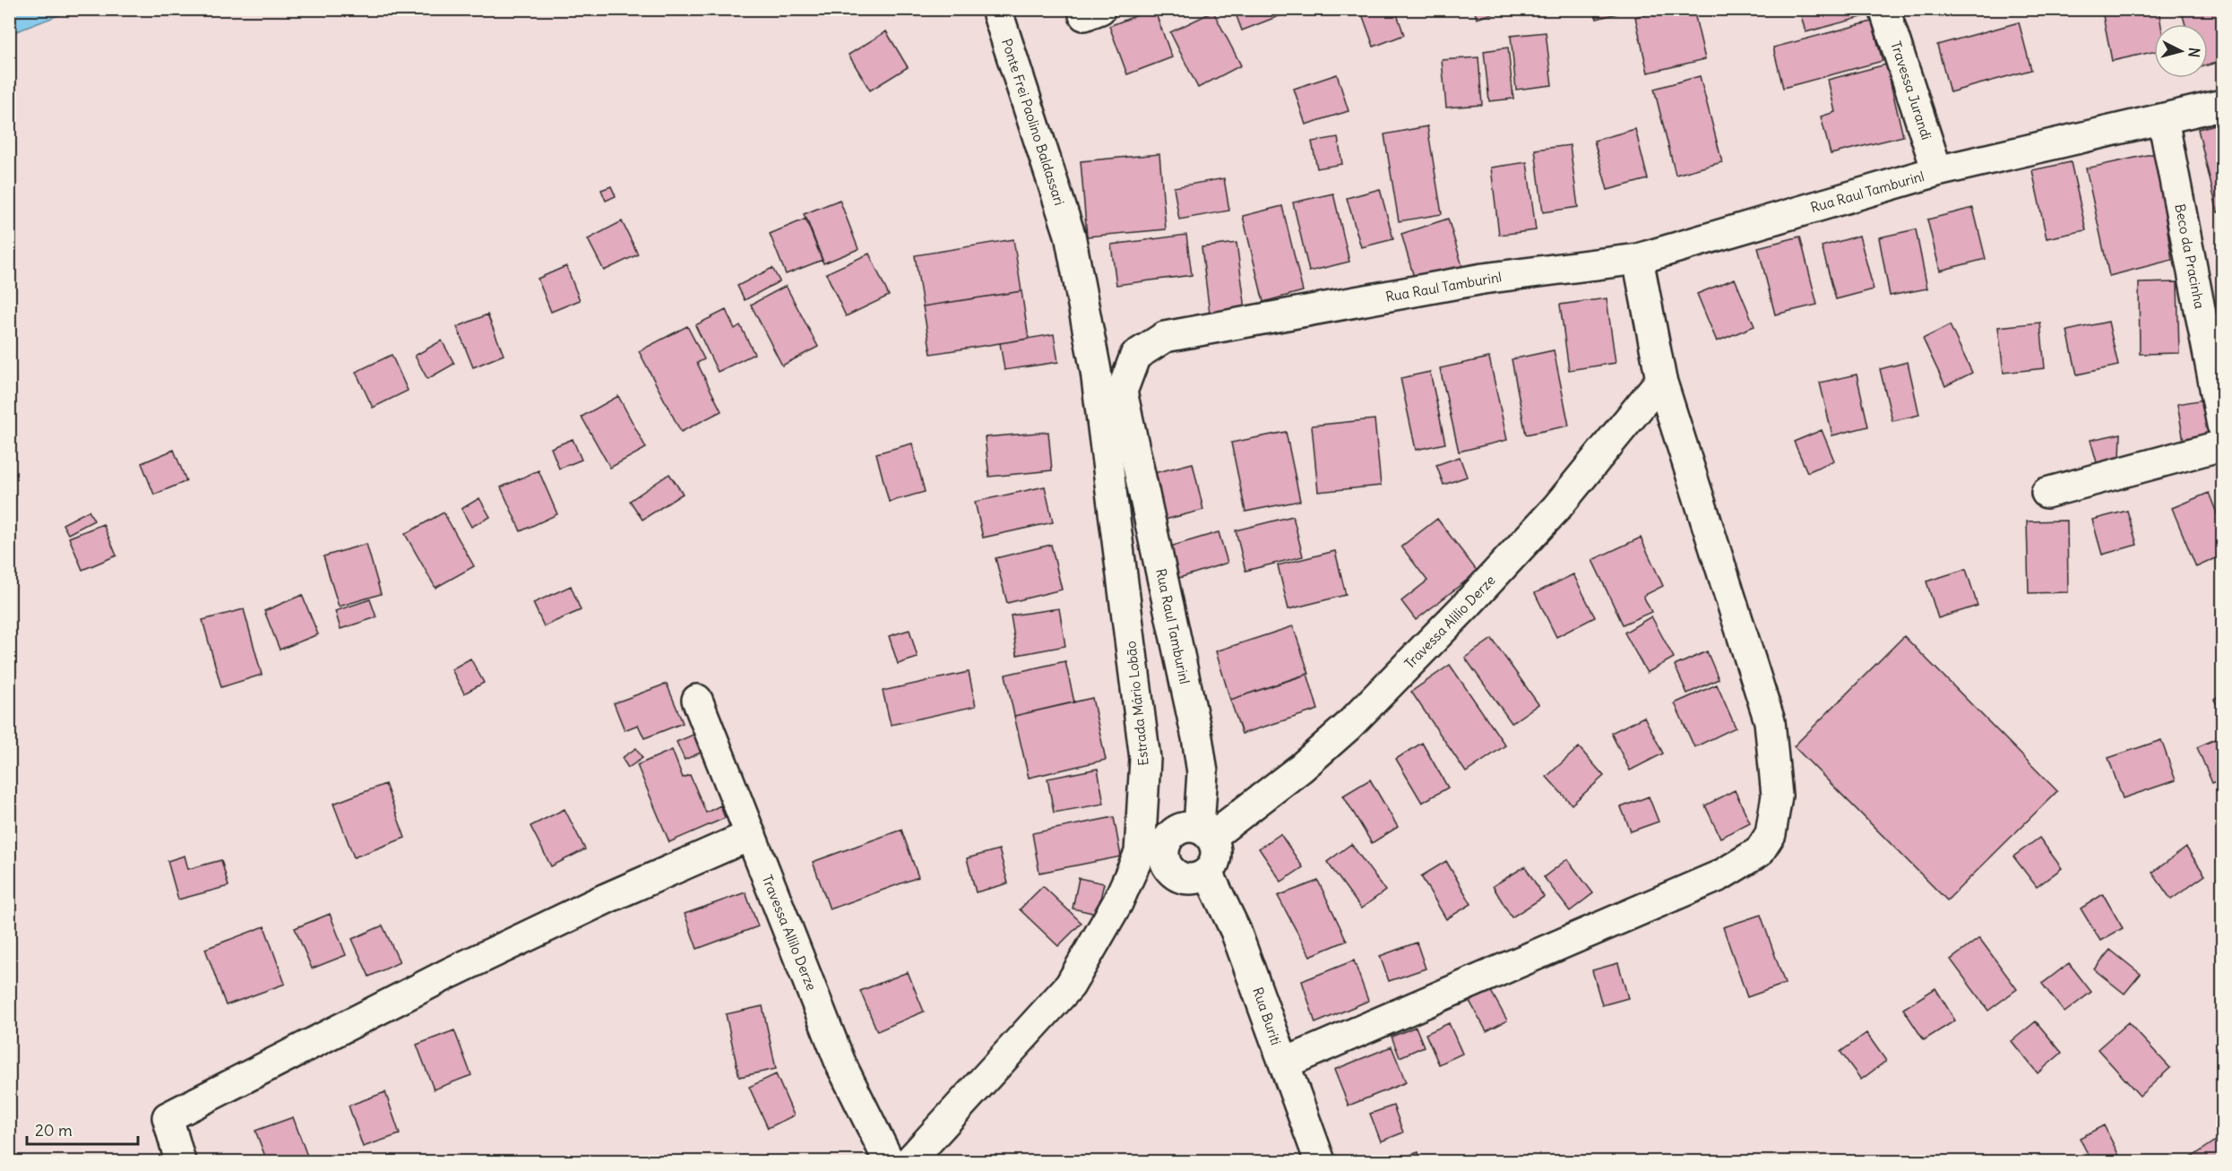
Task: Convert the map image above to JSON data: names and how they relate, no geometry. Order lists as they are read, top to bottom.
{
  "streets": {
    "street": [
      "Travessa Jurandi",
      "Ponte Frei Paolino Baldassari",
      "Rua Raul Tamburinl",
      "Beco da Pracinha",
      "Travessa Alilio Derze",
      "Estrada Mário Lobão",
      "Travessa Allilo Derze",
      "Rua Buriti"
    ]
  },
  "crossings": [
    ["Travessa Jurandi", "Rua Raul Tamburinl"],
    ["Ponte Frei Paolino Baldassari", "Estrada Mário Lobão"],
    ["Rua Raul Tamburinl", "Beco da Pracinha"],
    ["Rua Raul Tamburinl", "Travessa Alilio Derze"],
    ["Rua Raul Tamburinl", "Estrada Mário Lobão"],
    ["Rua Raul Tamburinl", "Rua Buriti"],
    ["Travessa Alilio Derze", "Estrada Mário Lobão"],
    ["Travessa Alilio Derze", "Rua Buriti"],
    ["Estrada Mário Lobão", "Rua Buriti"]
  ],
  "scale_bar": "20 m",
  "north": "right"
}
